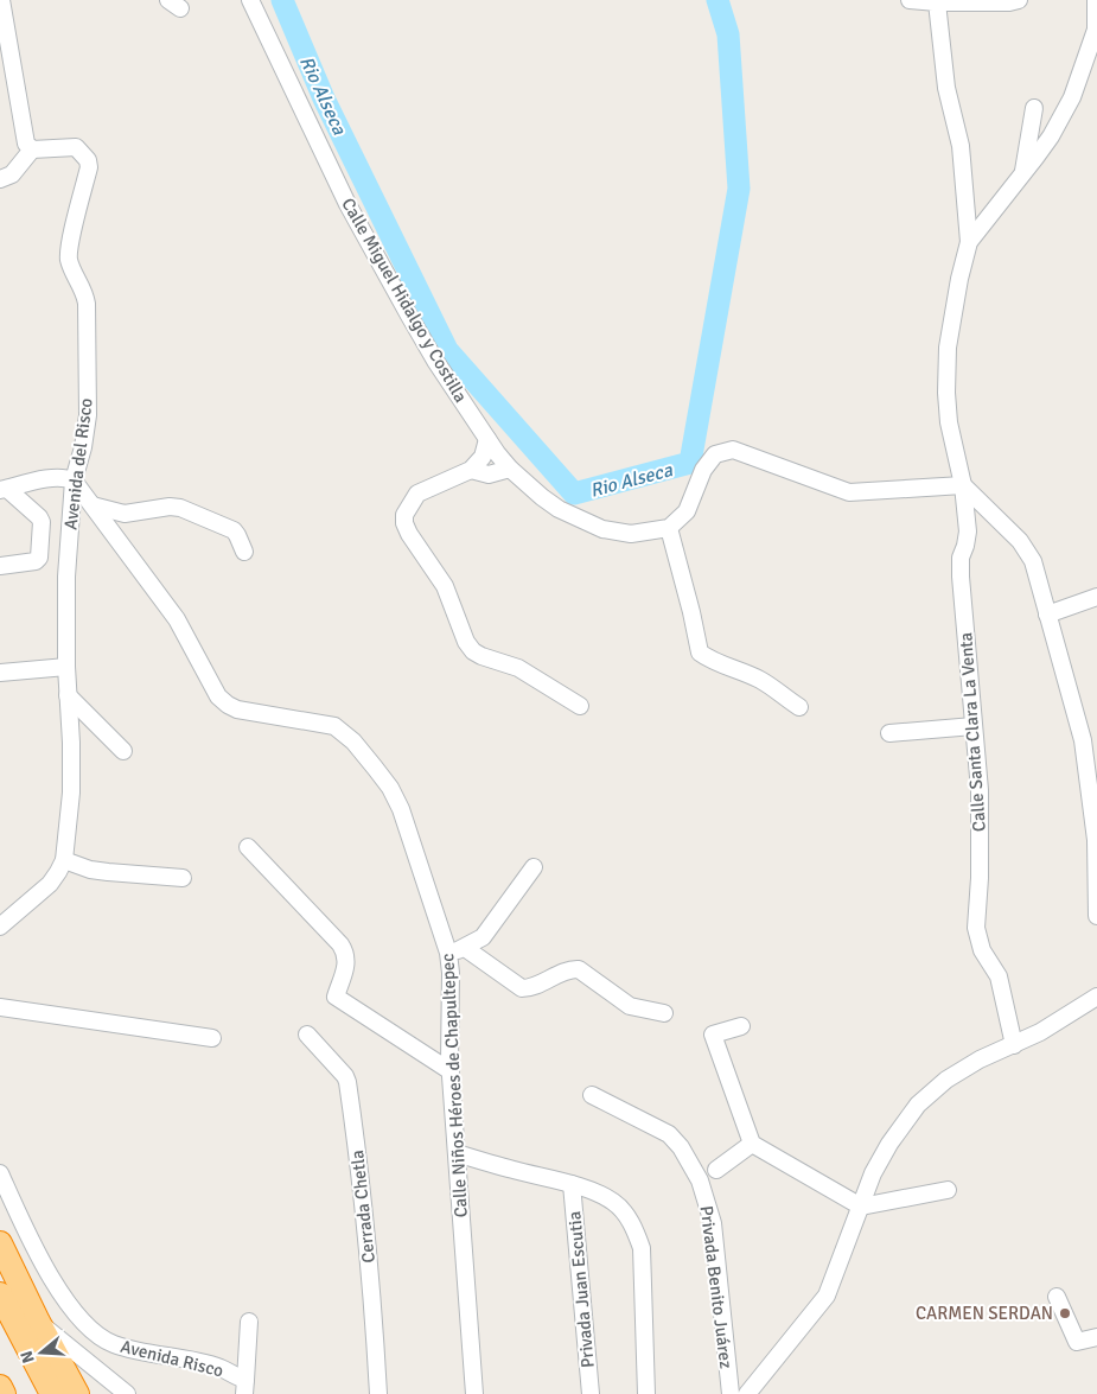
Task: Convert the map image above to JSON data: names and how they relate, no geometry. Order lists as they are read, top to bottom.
{
  "streets": {
    "street": [
      "Calle Miguel Hidalgo y Costilla",
      "Avenida del Risco",
      "Calle Santa Clara La Venta",
      "Calle Niños Héroes de Chapultepec",
      "Cerrada Chetla",
      "Privada Benito Juárez",
      "Privada Juan Escutia",
      "Avenida Risco"
    ]
  },
  "crossings": [
    ["Avenida del Risco", "Calle Niños Héroes de Chapultepec"]
  ],
  "water": ["Rio Alseca"],
  "places": ["CARMEN SERDAN"],
  "north": "left"
}
